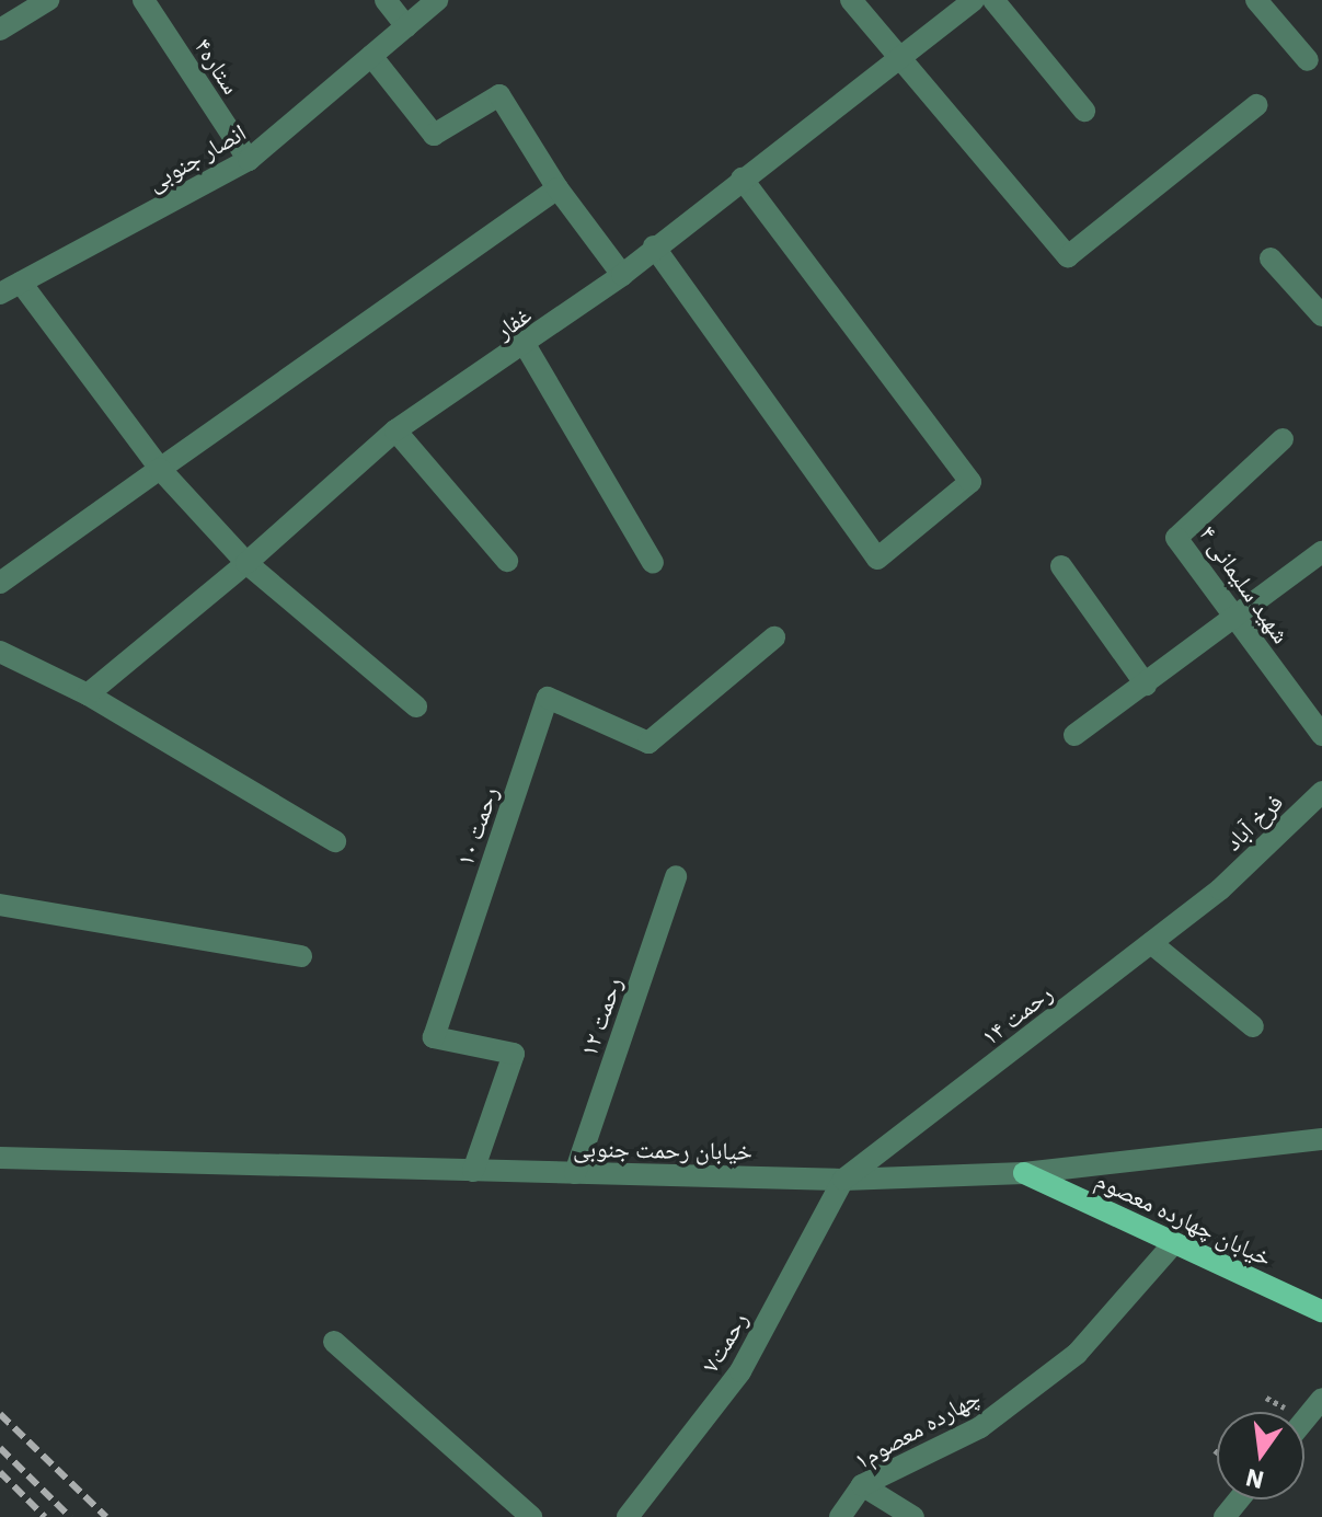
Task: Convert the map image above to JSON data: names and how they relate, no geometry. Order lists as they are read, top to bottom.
{
  "streets": {
    "main road": ["خیابان چهارده معصوم"],
    "street": [
      "ستاره۴",
      "انصار جنوبی",
      "غفار",
      "شهید سلیمانی ۴",
      "فرخ آباد",
      "رحمت ۱۰",
      "رحمت ۱۴",
      "رحمت ۱۲",
      "خیابان رحمت جنوبی",
      "رحمت۷",
      "چهارده معصوم۱"
    ]
  },
  "crossings": [
    ["ستاره۴", "انصار جنوبی"],
    ["فرخ آباد", "رحمت ۱۴"],
    ["رحمت ۱۰", "خیابان رحمت جنوبی"],
    ["رحمت ۱۴", "خیابان رحمت جنوبی"],
    ["رحمت ۱۴", "رحمت۷"],
    ["رحمت ۱۲", "خیابان رحمت جنوبی"],
    ["خیابان رحمت جنوبی", "خیابان چهارده معصوم"],
    ["خیابان رحمت جنوبی", "رحمت۷"],
    ["خیابان چهارده معصوم", "چهارده معصوم۱"]
  ],
  "north": "bottom"
}
